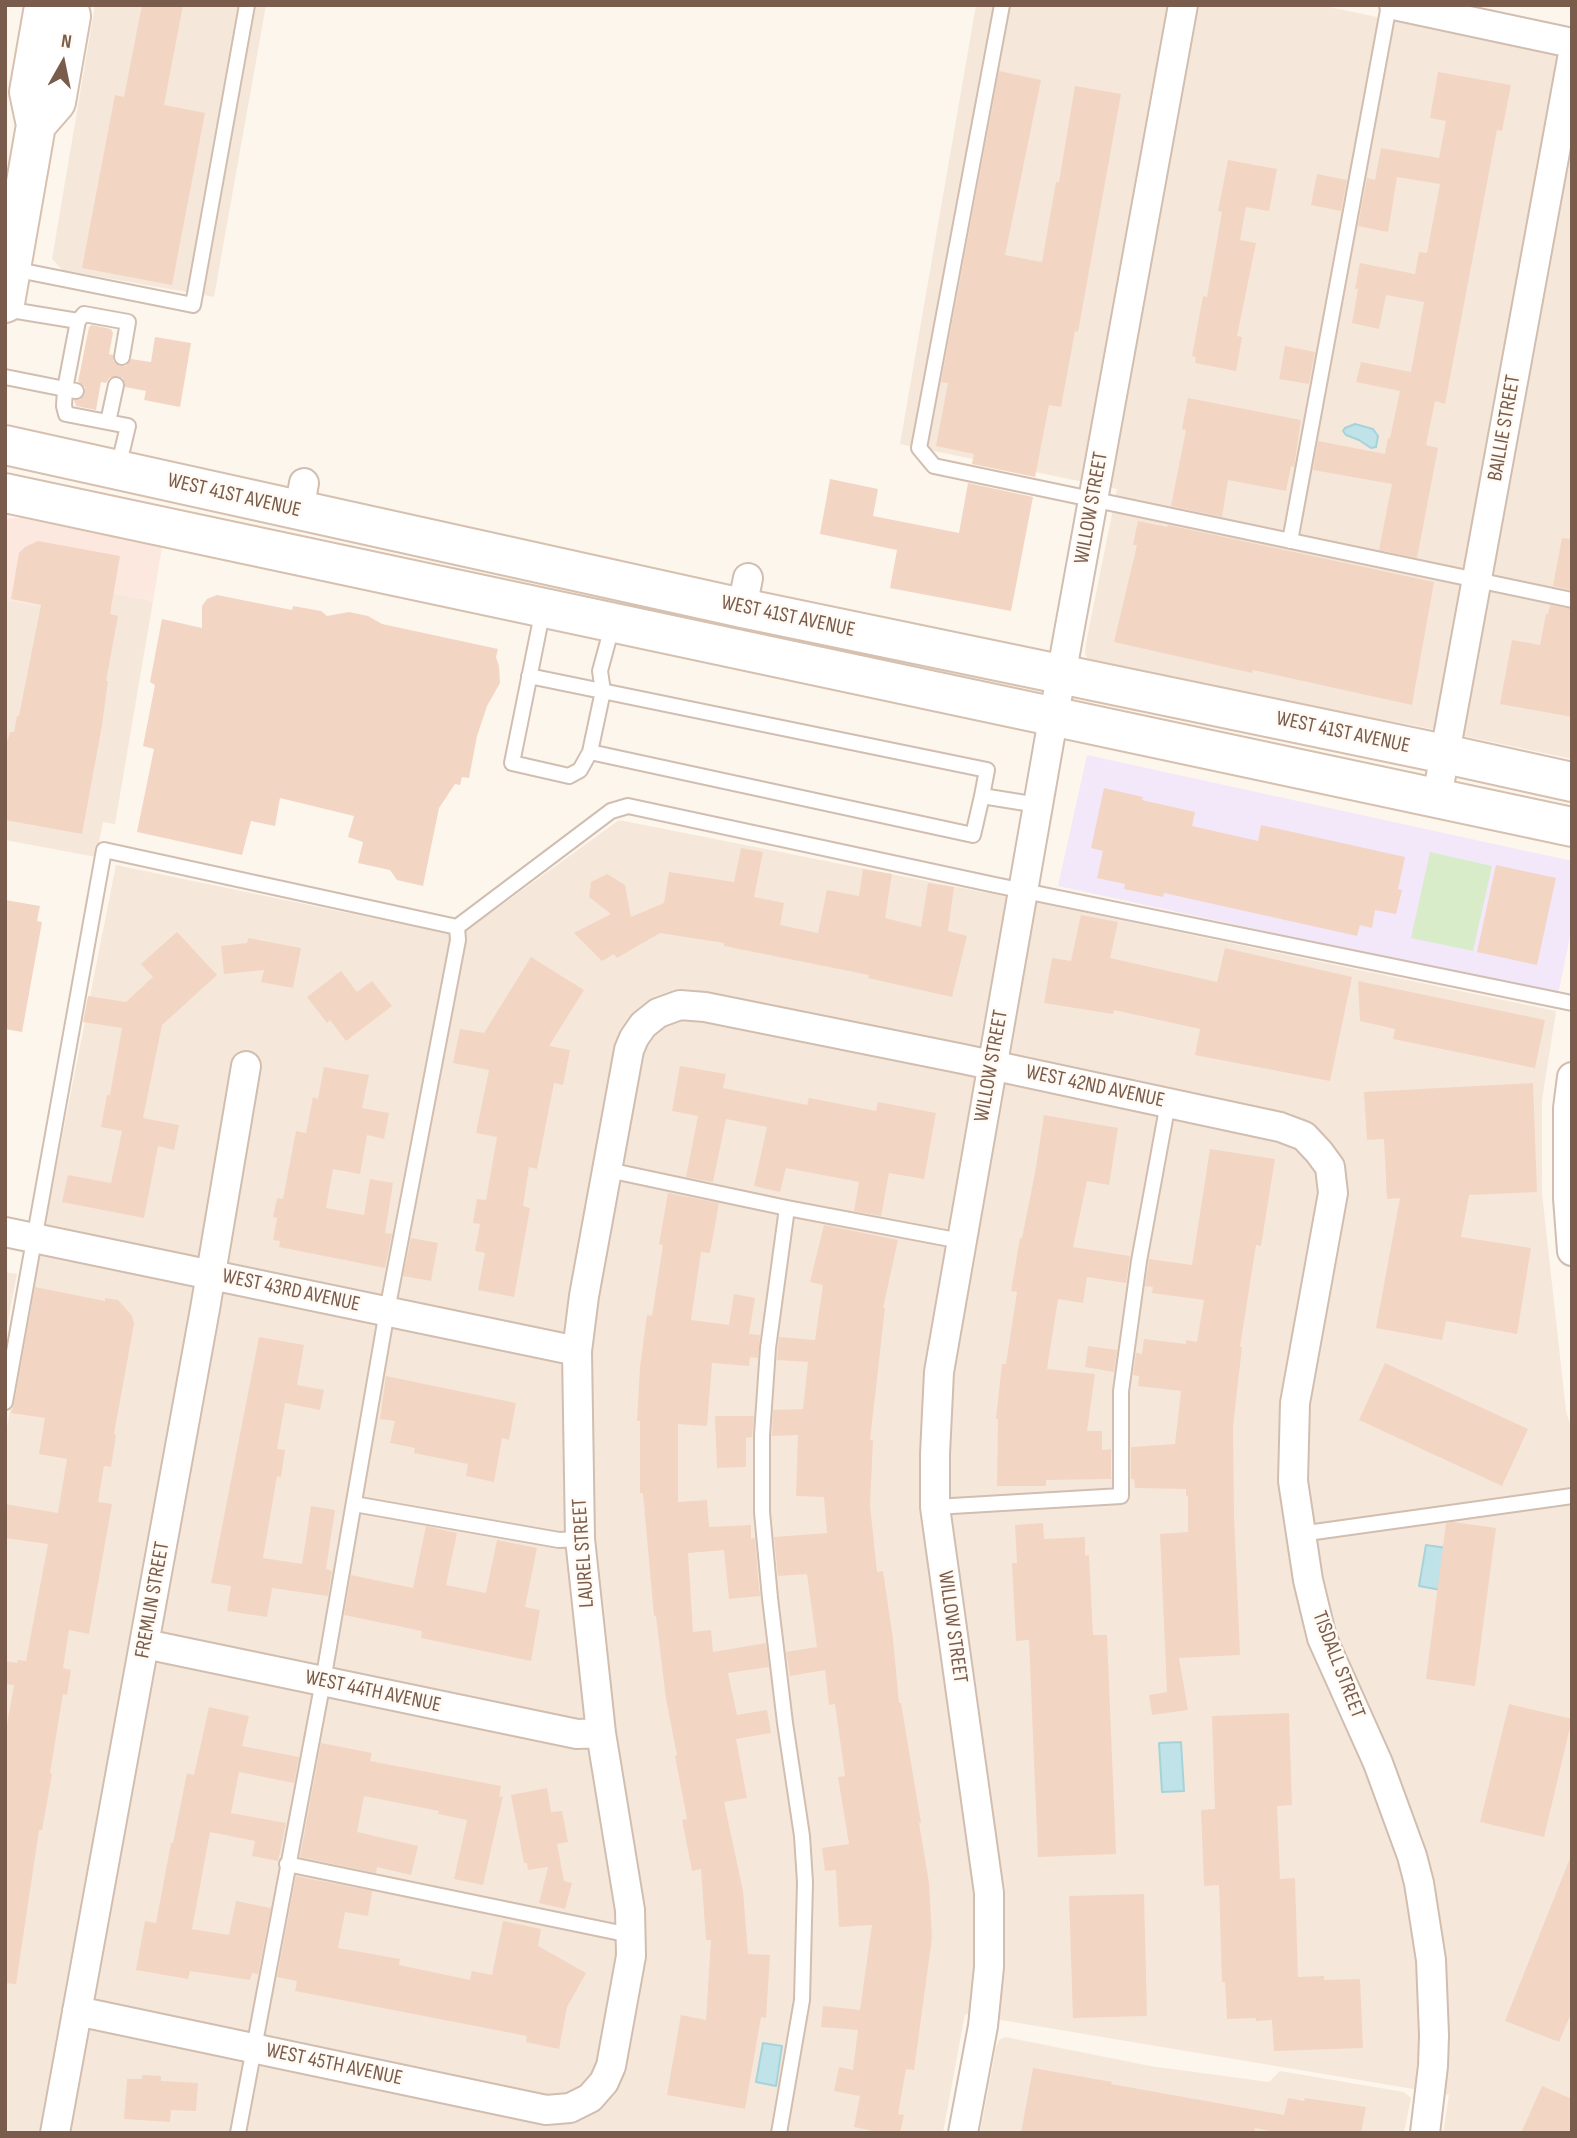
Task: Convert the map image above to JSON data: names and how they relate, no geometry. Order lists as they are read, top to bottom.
{
  "streets": {
    "main road": ["WEST 41ST AVENUE"],
    "street": [
      "BAILLIE STREET",
      "WILLOW STREET",
      "WEST 42ND AVENUE",
      "WEST 43RD AVENUE",
      "LAUREL STREET",
      "FREMLIN STREET",
      "TISDALL STREET",
      "WEST 44TH AVENUE",
      "WEST 45TH AVENUE"
    ]
  },
  "crossings": [
    ["BAILLIE STREET", "WEST 41ST AVENUE"],
    ["WEST 41ST AVENUE", "WILLOW STREET"],
    ["WILLOW STREET", "WEST 42ND AVENUE"],
    ["WEST 42ND AVENUE", "LAUREL STREET"],
    ["WEST 42ND AVENUE", "TISDALL STREET"],
    ["WEST 43RD AVENUE", "LAUREL STREET"],
    ["WEST 43RD AVENUE", "FREMLIN STREET"],
    ["LAUREL STREET", "WEST 44TH AVENUE"],
    ["LAUREL STREET", "WEST 45TH AVENUE"],
    ["FREMLIN STREET", "WEST 44TH AVENUE"],
    ["FREMLIN STREET", "WEST 45TH AVENUE"]
  ],
  "north": "top"
}
